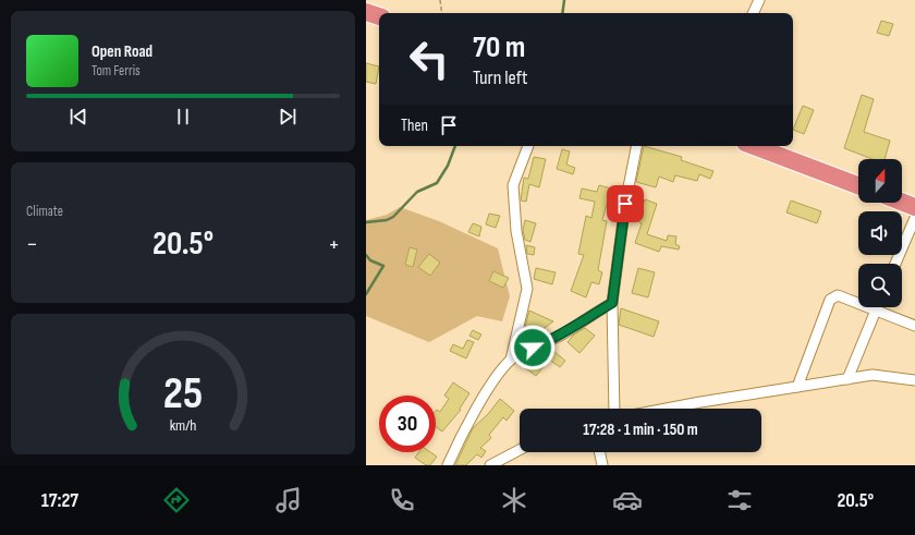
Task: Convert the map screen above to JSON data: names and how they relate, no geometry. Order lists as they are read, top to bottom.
{
  "north": "top",
  "page": {
    "turn": ["70 m", "Turn left"],
    "song": ["Open Road", "Tom Ferris"],
    "then": "Then",
    "tile": "Climate",
    "heat": ["−", "20.5°", "+"],
    "limit": "30",
    "trip": "17:28 · 1 min · 150 m",
    "tabs": ["17:27", "20.5°"],
    "gauge": ["25", "km/h"]
  }
}
